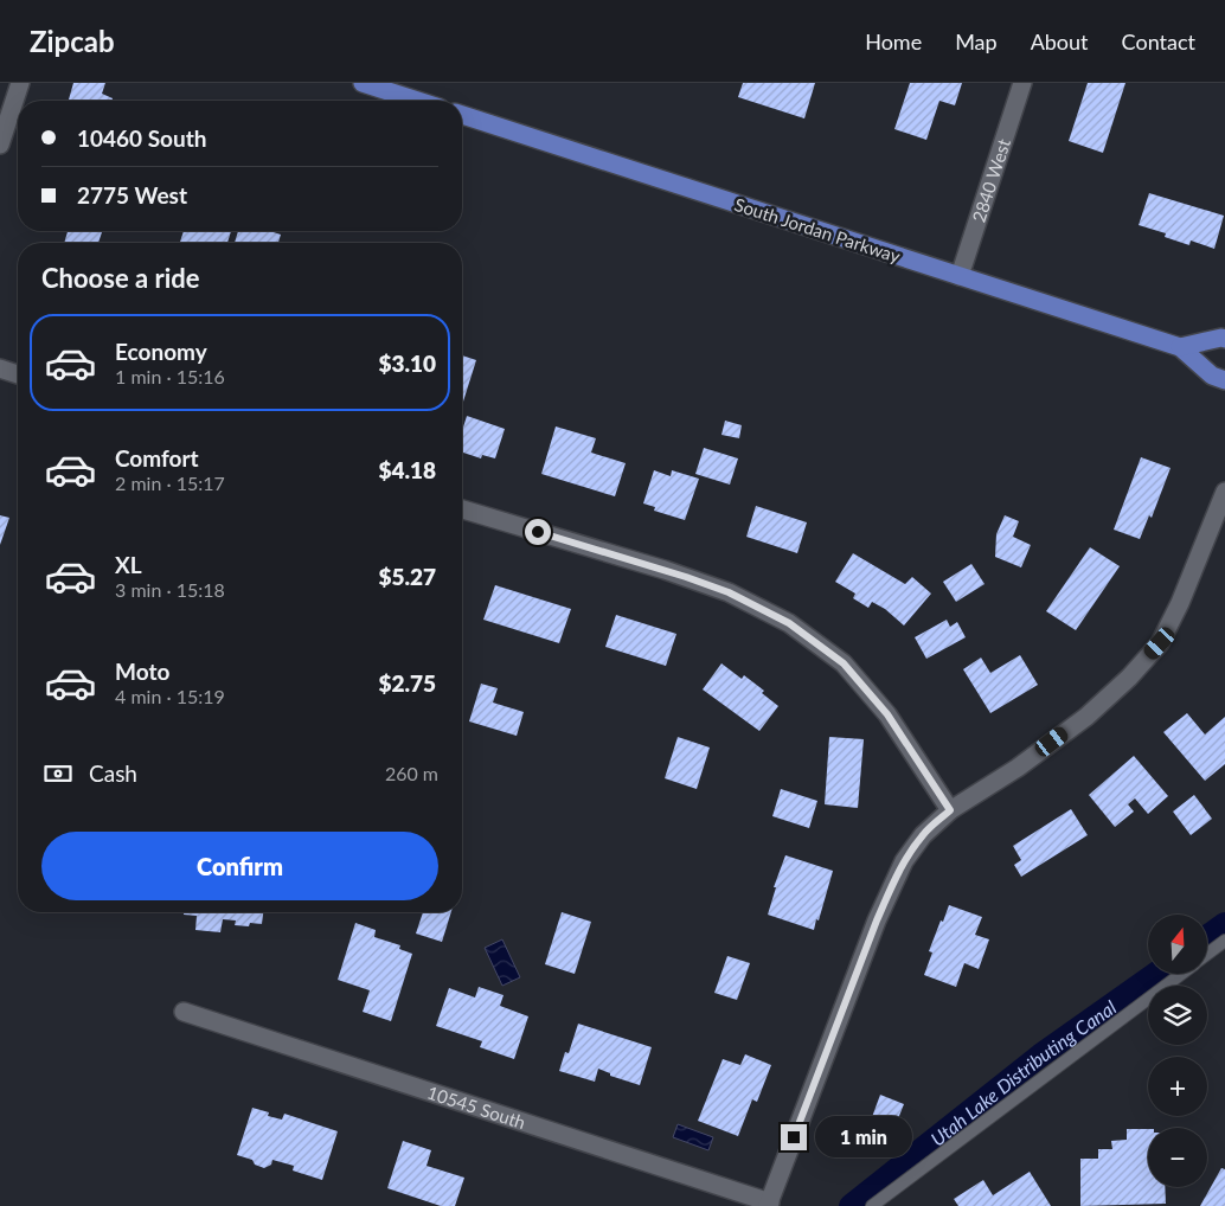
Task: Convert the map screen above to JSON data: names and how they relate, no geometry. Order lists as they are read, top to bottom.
{
  "streets": {
    "main road": ["South Jordan Parkway"],
    "street": ["2840 West", "10545 South"]
  },
  "crossings": [
    ["2840 West", "South Jordan Parkway"]
  ],
  "water": ["Utah Lake Distributing Canal"],
  "north": "top",
  "page": {
    "header": "Zipcab",
    "nav": [
      "Home",
      "Map",
      "About",
      "Contact"
    ],
    "banner": ["10460 South", "2775 West"],
    "heading": "Choose a ride",
    "list": [
      {
        "name": "Economy",
        "note": "1 min · 15:16",
        "value": "$3.10"
      },
      {
        "name": "Comfort",
        "note": "2 min · 15:17",
        "value": "$4.18"
      },
      {
        "name": "XL",
        "note": "3 min · 15:18",
        "value": "$5.27"
      },
      {
        "name": "Moto",
        "note": "4 min · 15:19",
        "value": "$2.75"
      }
    ],
    "pay": ["Cash", "260 m"],
    "buttons": "Confirm",
    "map_buttons": ["+", "−"],
    "bubble": "1 min"
  }
}
